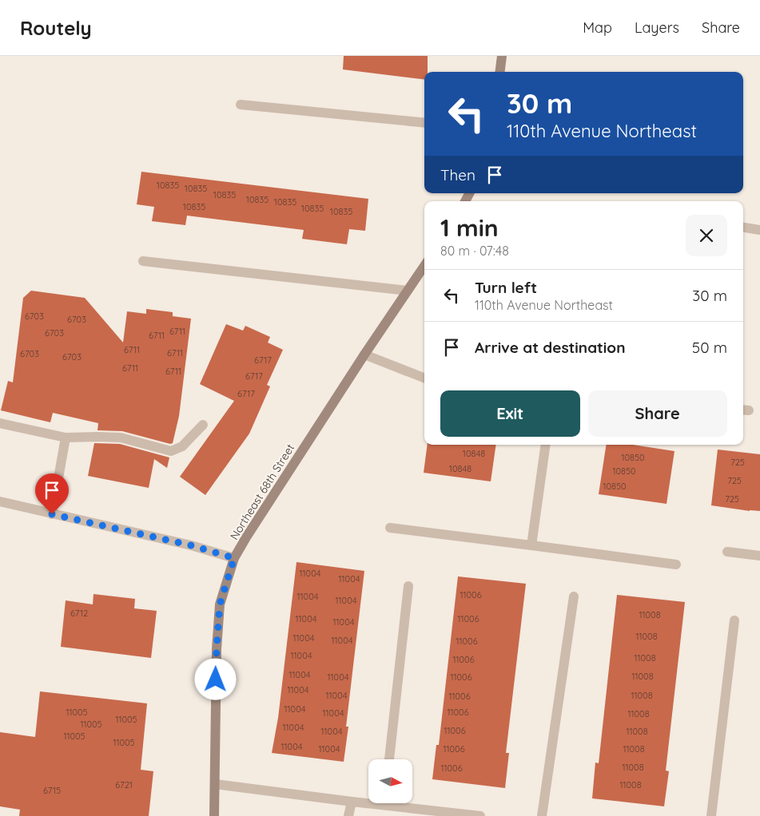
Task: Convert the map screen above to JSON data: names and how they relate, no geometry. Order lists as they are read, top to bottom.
{
  "streets": {
    "main road": ["Northeast 68th Street"]
  },
  "house_numbers": [
    "10835",
    "10835",
    "10835",
    "10835",
    "10835",
    "10835",
    "10835",
    "10835",
    "6703",
    "6703",
    "6711",
    "6703",
    "6711",
    "6711",
    "6711",
    "6703",
    "6703",
    "6717",
    "6711",
    "6711",
    "6717",
    "6717",
    "10848",
    "10850",
    "725",
    "10848",
    "10850",
    "725",
    "10850",
    "725",
    "11004",
    "11004",
    "11006",
    "11004",
    "11004",
    "6712",
    "11008",
    "11004",
    "11006",
    "11004",
    "11008",
    "11004",
    "11004",
    "11006",
    "11004",
    "11008",
    "11006",
    "11004",
    "11008",
    "11004",
    "11006",
    "11004",
    "11004",
    "11008",
    "11006",
    "11004",
    "11005",
    "11006",
    "11004",
    "11008",
    "11005",
    "11005",
    "11004",
    "11006",
    "11004",
    "11008",
    "11005",
    "11005",
    "11004",
    "11004",
    "11006",
    "11008",
    "11008",
    "11006",
    "6721",
    "11008",
    "6715"
  ],
  "north": "right",
  "page": {
    "header": "Routely",
    "nav": ["Map", "Layers", "Share"],
    "turn": ["30 m", "110th Avenue Northeast"],
    "then": "Then",
    "heading": ["1 min", "80 m · 07:48"],
    "list": [
      {
        "name": "Turn left",
        "note": "110th Avenue Northeast",
        "value": "30 m"
      },
      {
        "name": "Arrive at destination",
        "value": "50 m"
      }
    ],
    "buttons": ["Exit", "Share"]
  }
}
